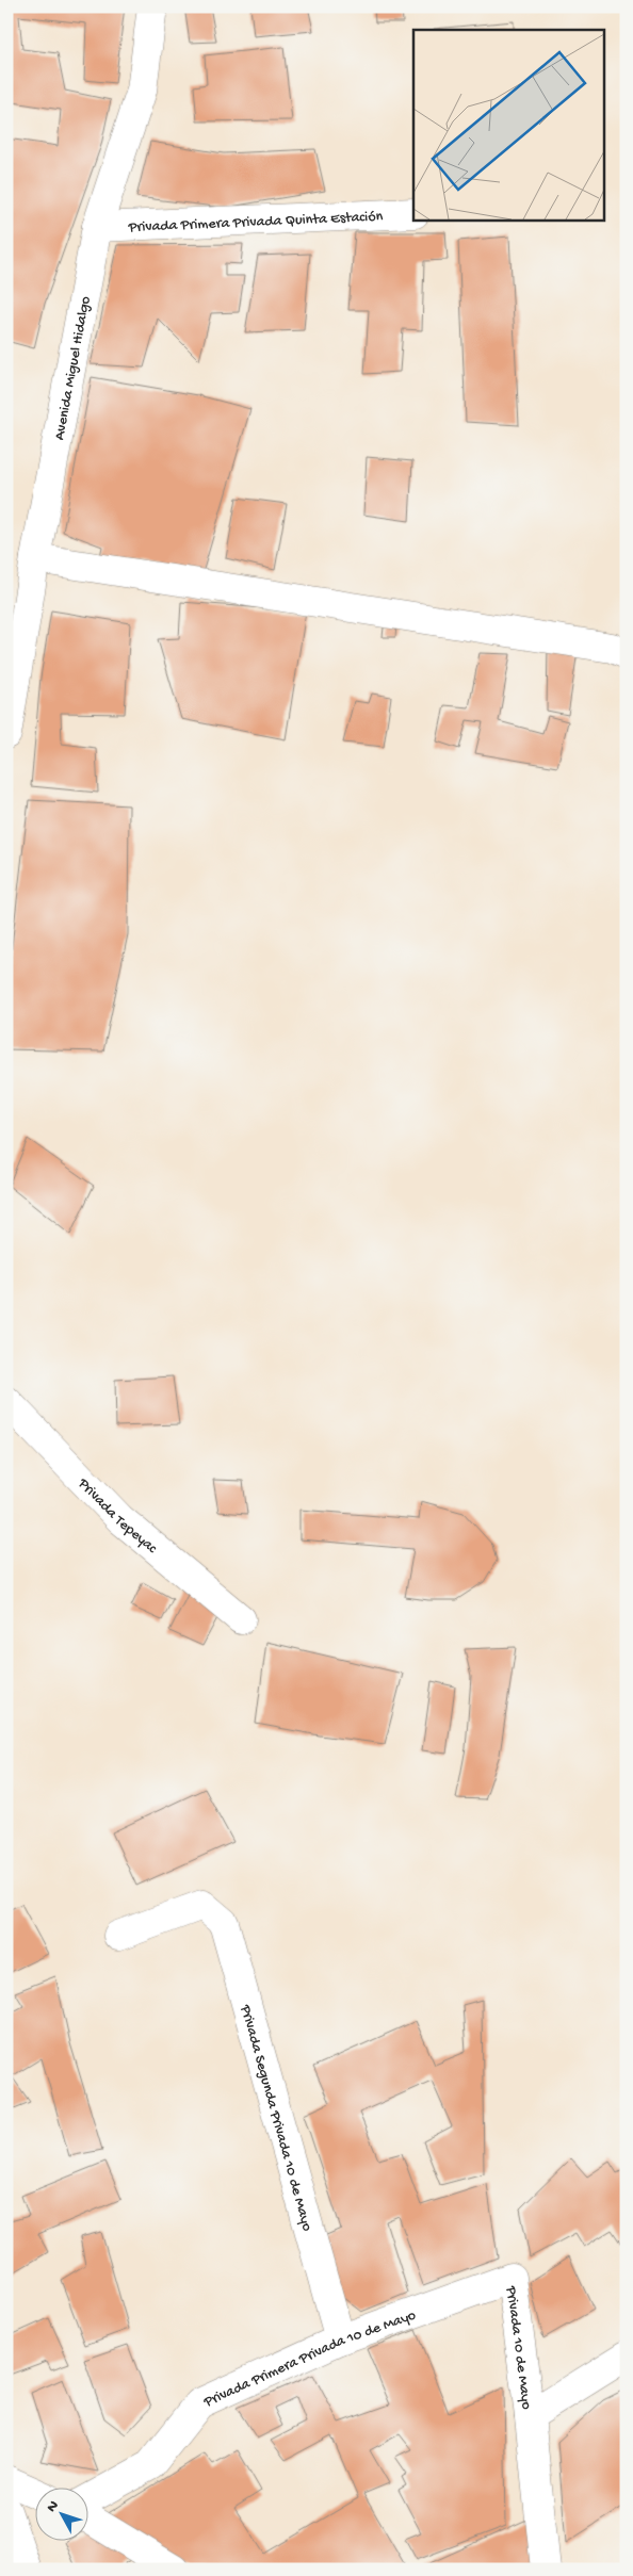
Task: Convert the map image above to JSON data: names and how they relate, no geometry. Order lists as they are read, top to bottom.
{
  "streets": {
    "street": [
      "Privada Primera Privada Quinta Estación",
      "Avenida Miguel Hidalgo",
      "Privada Tepeyac",
      "Privada Segunda Privada 10 de Mayo",
      "Privada 10 de Mayo",
      "Privada Primera Privada 10 de Mayo"
    ]
  },
  "crossings": [
    ["Privada Primera Privada Quinta Estación", "Avenida Miguel Hidalgo"],
    ["Privada Segunda Privada 10 de Mayo", "Privada Primera Privada 10 de Mayo"],
    ["Privada 10 de Mayo", "Privada Primera Privada 10 de Mayo"]
  ],
  "north": "top left"
}
